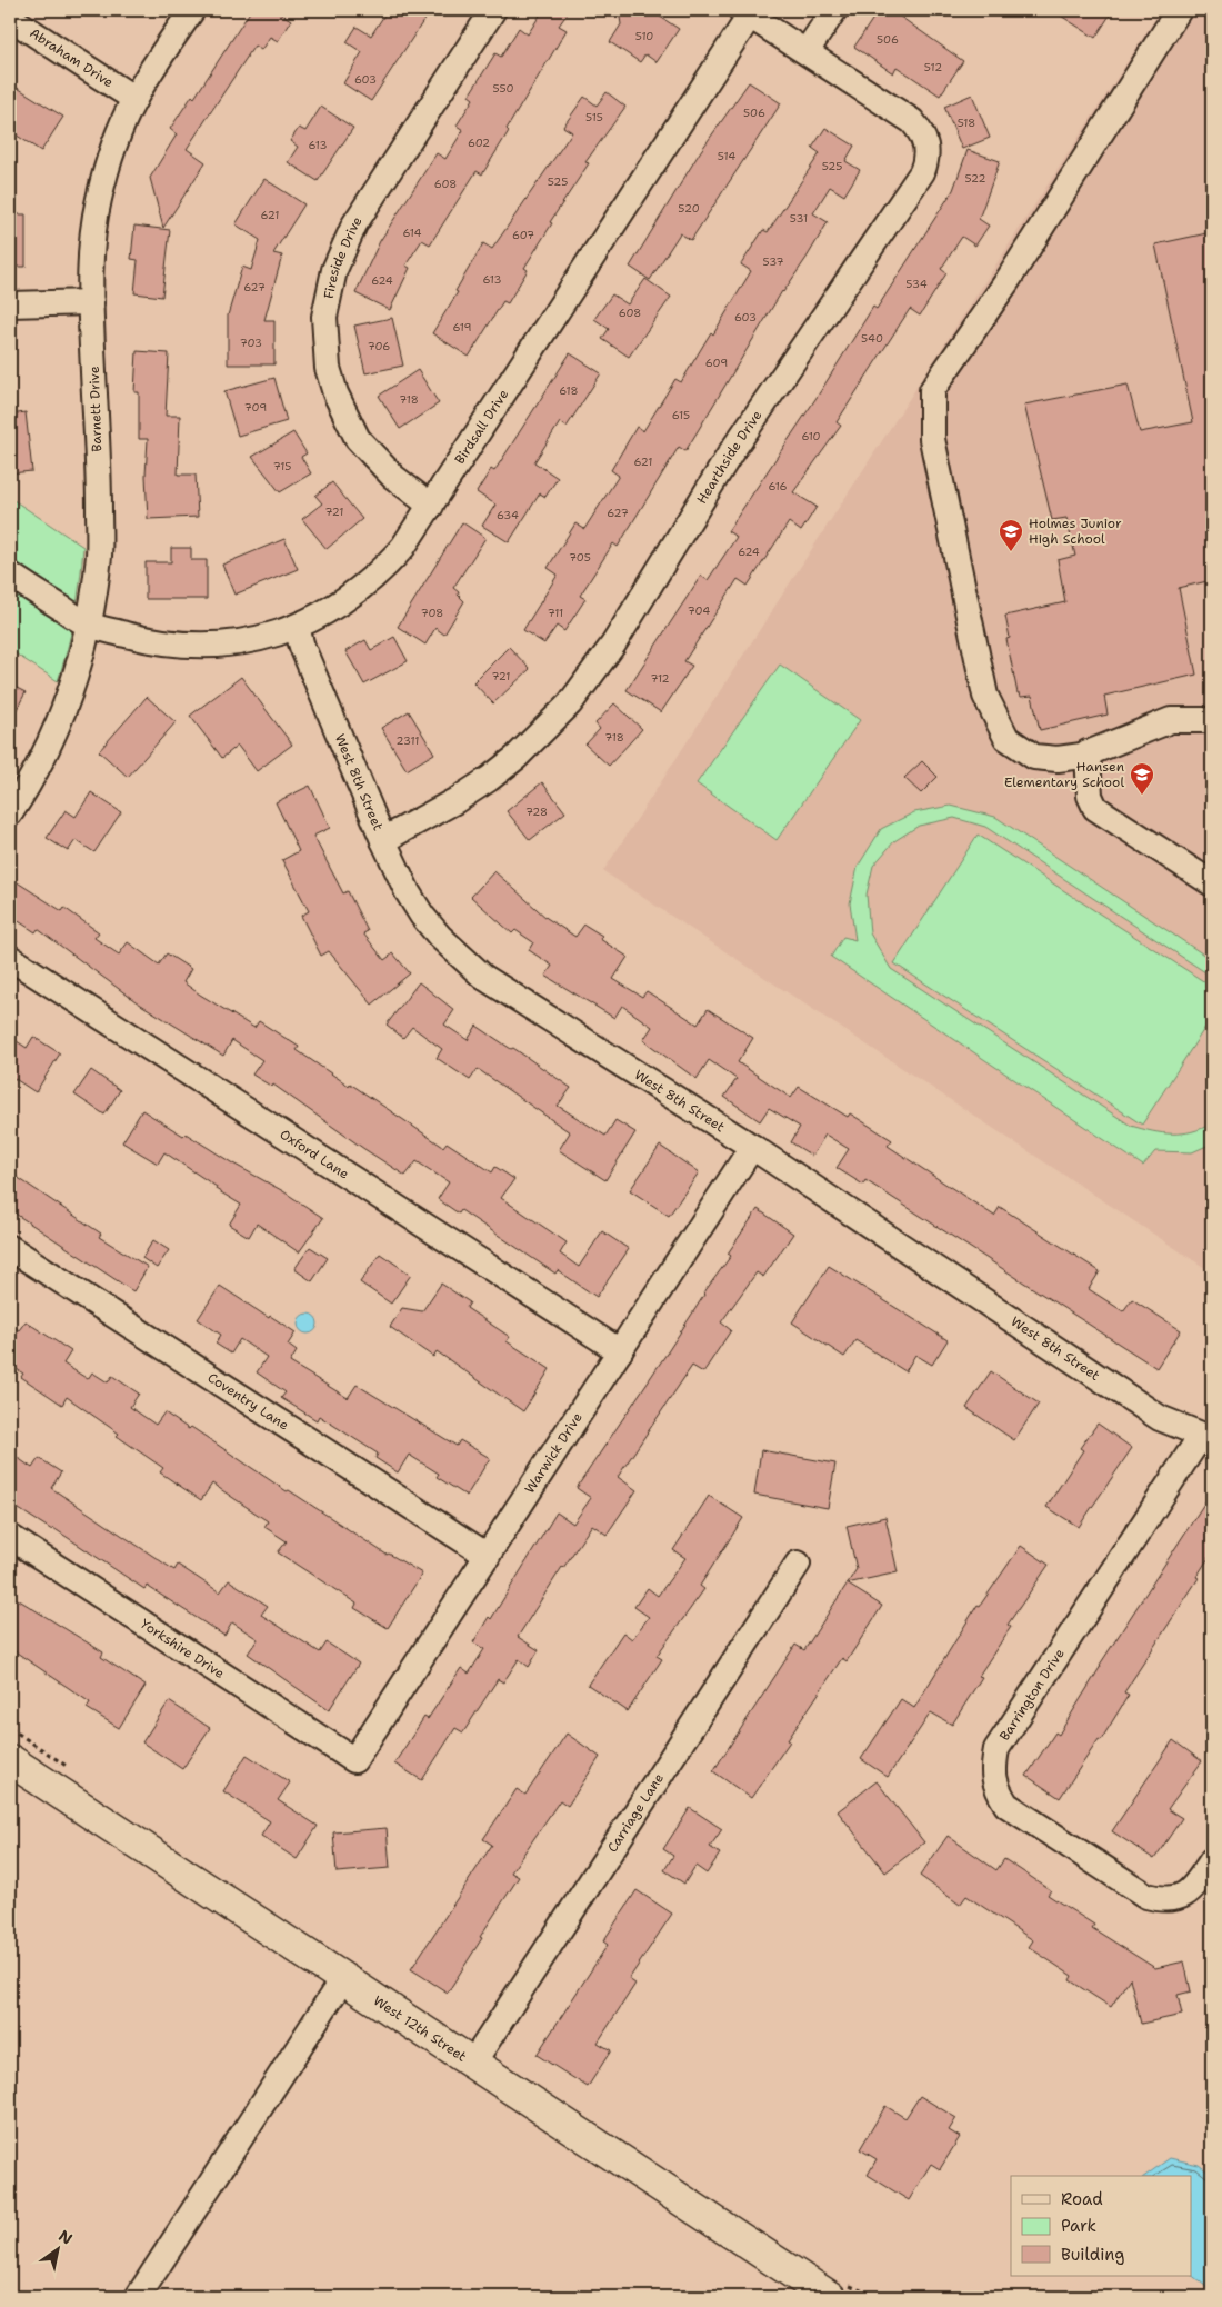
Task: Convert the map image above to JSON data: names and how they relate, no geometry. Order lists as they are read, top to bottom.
{
  "streets": {
    "main road": ["West 12th Street"],
    "street": [
      "Abraham Drive",
      "Fireside Drive",
      "Barnett Drive",
      "Birdsall Drive",
      "Hearthside Drive",
      "West 8th Street",
      "Oxford Lane",
      "Coventry Lane",
      "Warwick Drive",
      "Yorkshire Drive",
      "Barrington Drive",
      "Carriage Lane"
    ]
  },
  "crossings": [
    ["Abraham Drive", "Barnett Drive"],
    ["Fireside Drive", "Birdsall Drive"],
    ["Barnett Drive", "Birdsall Drive"],
    ["Birdsall Drive", "West 8th Street"],
    ["Hearthside Drive", "West 8th Street"],
    ["West 8th Street", "Warwick Drive"],
    ["West 8th Street", "Barrington Drive"],
    ["Oxford Lane", "Warwick Drive"],
    ["Coventry Lane", "Warwick Drive"],
    ["Warwick Drive", "Yorkshire Drive"],
    ["Carriage Lane", "West 12th Street"]
  ],
  "places": {
    "school or university": ["Holmes Junior High School", "Hansen Elementary School"]
  },
  "house_numbers": [
    "510",
    "506",
    "512",
    "603",
    "550",
    "506",
    "515",
    "518",
    "602",
    "613",
    "514",
    "525",
    "522",
    "525",
    "608",
    "520",
    "621",
    "531",
    "614",
    "607",
    "537",
    "613",
    "624",
    "534",
    "627",
    "608",
    "603",
    "619",
    "540",
    "703",
    "706",
    "609",
    "618",
    "718",
    "709",
    "615",
    "610",
    "621",
    "715",
    "616",
    "721",
    "627",
    "634",
    "624",
    "705",
    "704",
    "708",
    "711",
    "721",
    "712",
    "718",
    "2311",
    "728"
  ],
  "legend": ["Road", "Park", "Building"],
  "north": "top right"
}
